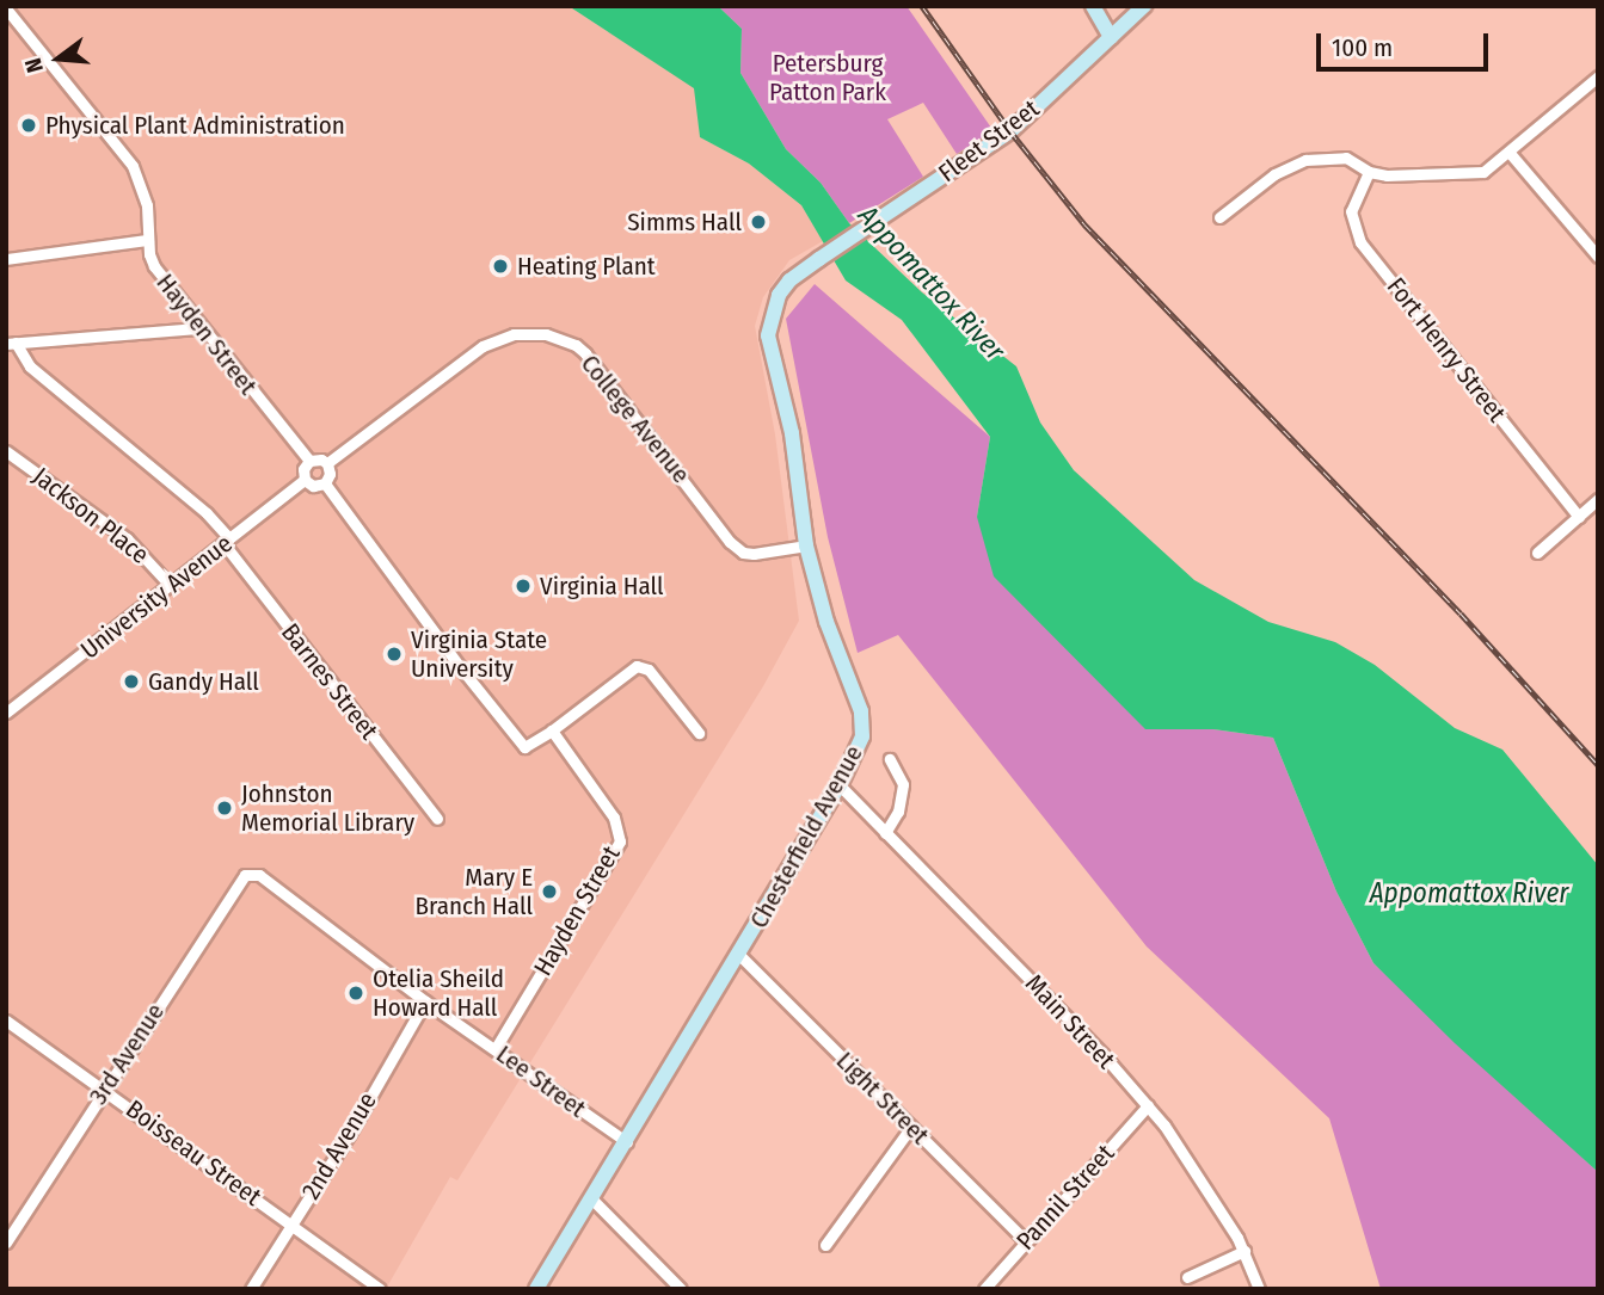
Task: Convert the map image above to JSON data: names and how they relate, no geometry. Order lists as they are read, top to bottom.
{
  "streets": {
    "main road": ["Fleet Street", "Chesterfield Avenue"],
    "street": [
      "Hayden Street",
      "Fort Henry Street",
      "College Avenue",
      "Jackson Place",
      "University Avenue",
      "Barnes Street",
      "Main Street",
      "3rd Avenue",
      "Lee Street",
      "Light Street",
      "2nd Avenue",
      "Boisseau Street",
      "Pannil Street"
    ]
  },
  "crossings": [
    ["Fleet Street", "Chesterfield Avenue"],
    ["Hayden Street", "College Avenue"],
    ["Hayden Street", "University Avenue"],
    ["Hayden Street", "Lee Street"],
    ["College Avenue", "University Avenue"],
    ["College Avenue", "Chesterfield Avenue"],
    ["Jackson Place", "University Avenue"],
    ["University Avenue", "Barnes Street"],
    ["Chesterfield Avenue", "Main Street"],
    ["Chesterfield Avenue", "Lee Street"],
    ["Chesterfield Avenue", "Light Street"],
    ["Main Street", "Pannil Street"],
    ["3rd Avenue", "Lee Street"],
    ["3rd Avenue", "Boisseau Street"],
    ["Lee Street", "2nd Avenue"],
    ["Light Street", "Pannil Street"],
    ["2nd Avenue", "Boisseau Street"]
  ],
  "water": ["Appomattox River"],
  "parks": ["Petersburg Patton Park"],
  "places": [
    "Physical Plant Administration",
    "Simms Hall",
    "Heating Plant",
    "Virginia Hall",
    "Virginia State University",
    "Gandy Hall",
    "Johnston Memorial Library",
    "Mary E Branch Hall",
    "Otelia Sheild Howard Hall"
  ],
  "scale_bar": "100 m",
  "north": "left"
}
